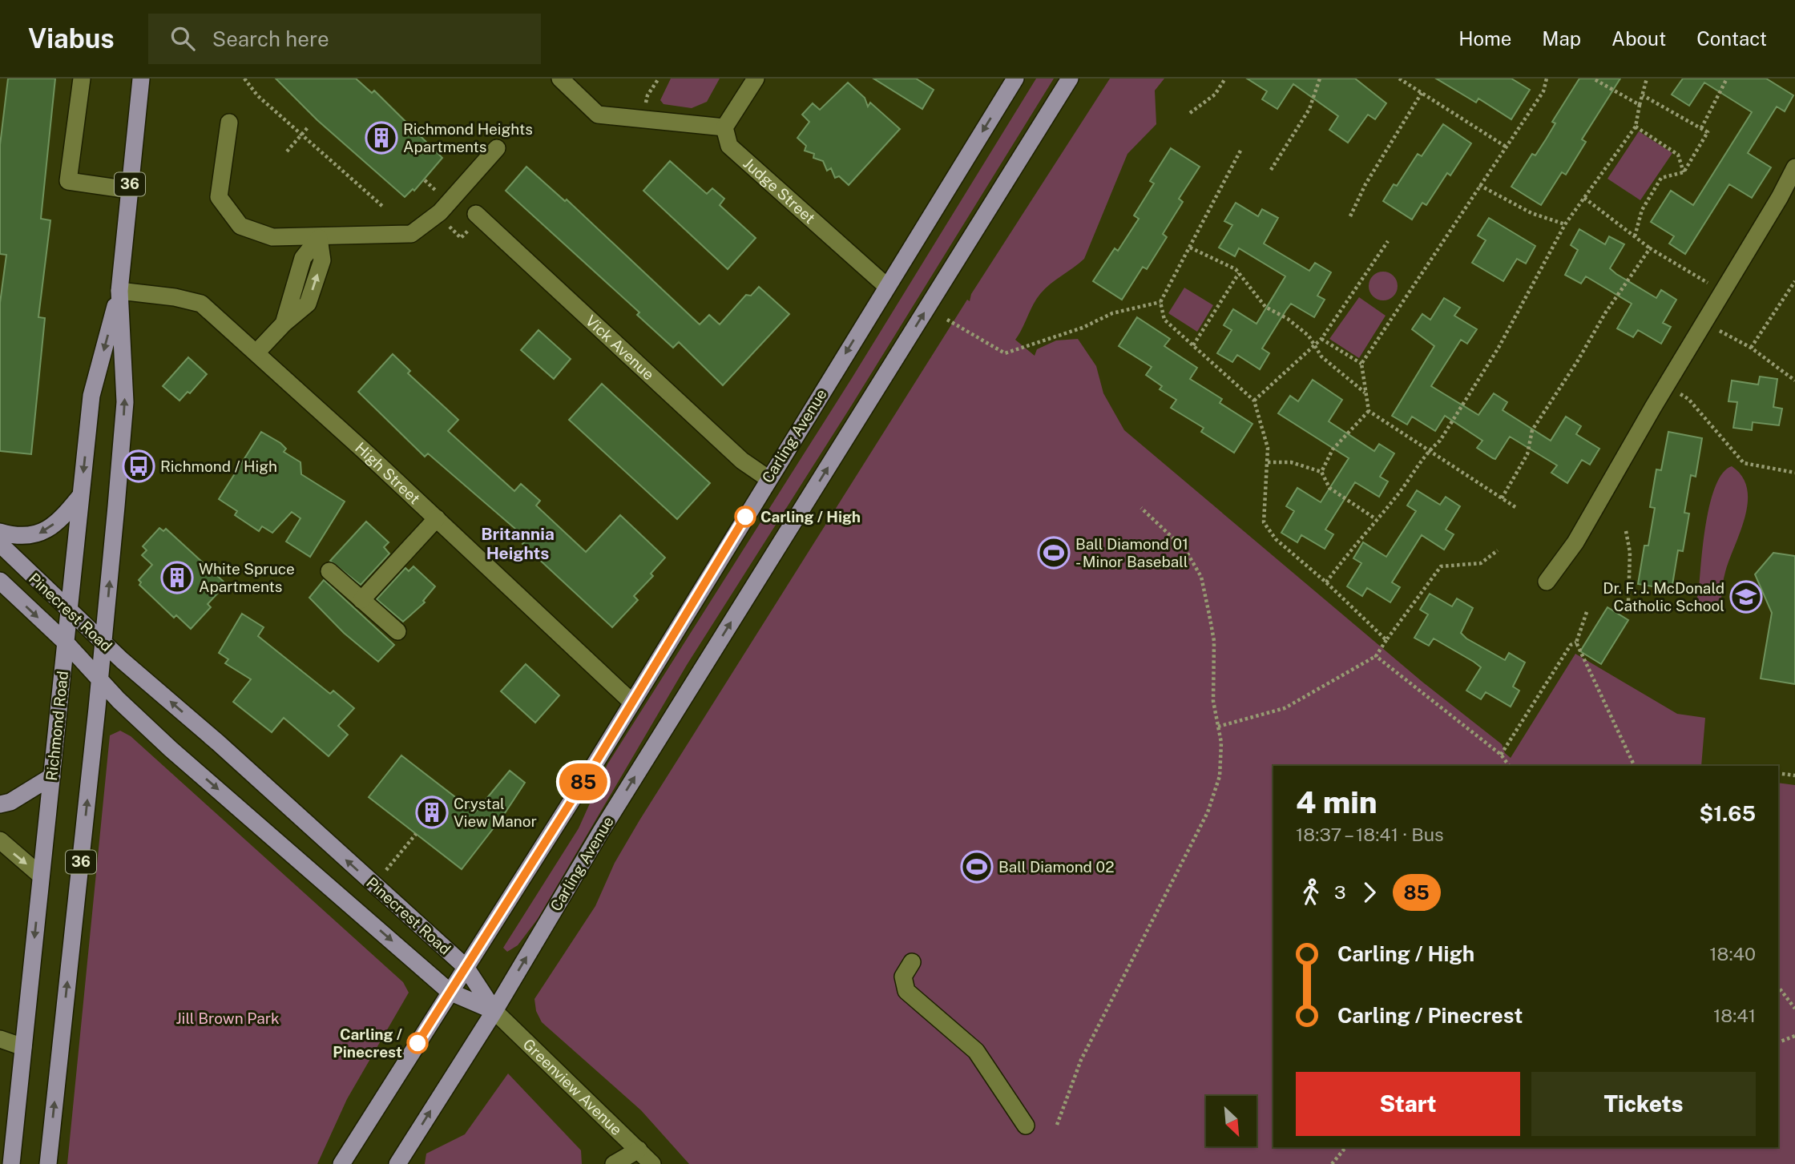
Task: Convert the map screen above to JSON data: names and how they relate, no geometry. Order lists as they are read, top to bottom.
{
  "streets": {
    "main road": [
      "36",
      "Carling Avenue",
      "Pinecrest Road",
      "Richmond Road"
    ],
    "street": [
      "Judge Street",
      "Vick Avenue",
      "High Street",
      "Greenview Avenue"
    ]
  },
  "crossings": [
    ["Judge Street", "Carling Avenue"],
    ["Vick Avenue", "Carling Avenue"],
    ["Carling Avenue", "High Street"],
    ["Carling Avenue", "Pinecrest Road"],
    ["Carling Avenue", "Greenview Avenue"],
    ["High Street", "Richmond Road"],
    ["Pinecrest Road", "Richmond Road"],
    ["Pinecrest Road", "Greenview Avenue"]
  ],
  "districts": ["Britannia Heights"],
  "parks": ["Jill Brown Park"],
  "places": {
    "building": ["Richmond Heights Apartments", "White Spruce Apartments", "Crystal View Manor"],
    "bus stop": ["Richmond / High"],
    "other": ["Carling / High", "Carling / Pinecrest"],
    "sports": ["Ball Diamond 01 - Minor Baseball", "Ball Diamond 02"],
    "school or university": ["Dr. F. J. McDonald Catholic School"]
  },
  "lines": ["bus line 85"],
  "north": "bottom right",
  "page": {
    "header": "Viabus",
    "search": "Search here",
    "nav": [
      "Home",
      "Map",
      "About",
      "Contact"
    ],
    "on_map": "85",
    "heading": ["4 min", "18:37 – 18:41 · Bus", "$1.65"],
    "legs": ["3", "85"],
    "list": [
      {
        "name": "Carling / High",
        "value": "18:40"
      },
      {
        "name": "Carling / Pinecrest",
        "value": "18:41"
      }
    ],
    "buttons": ["Start", "Tickets"]
  }
}
